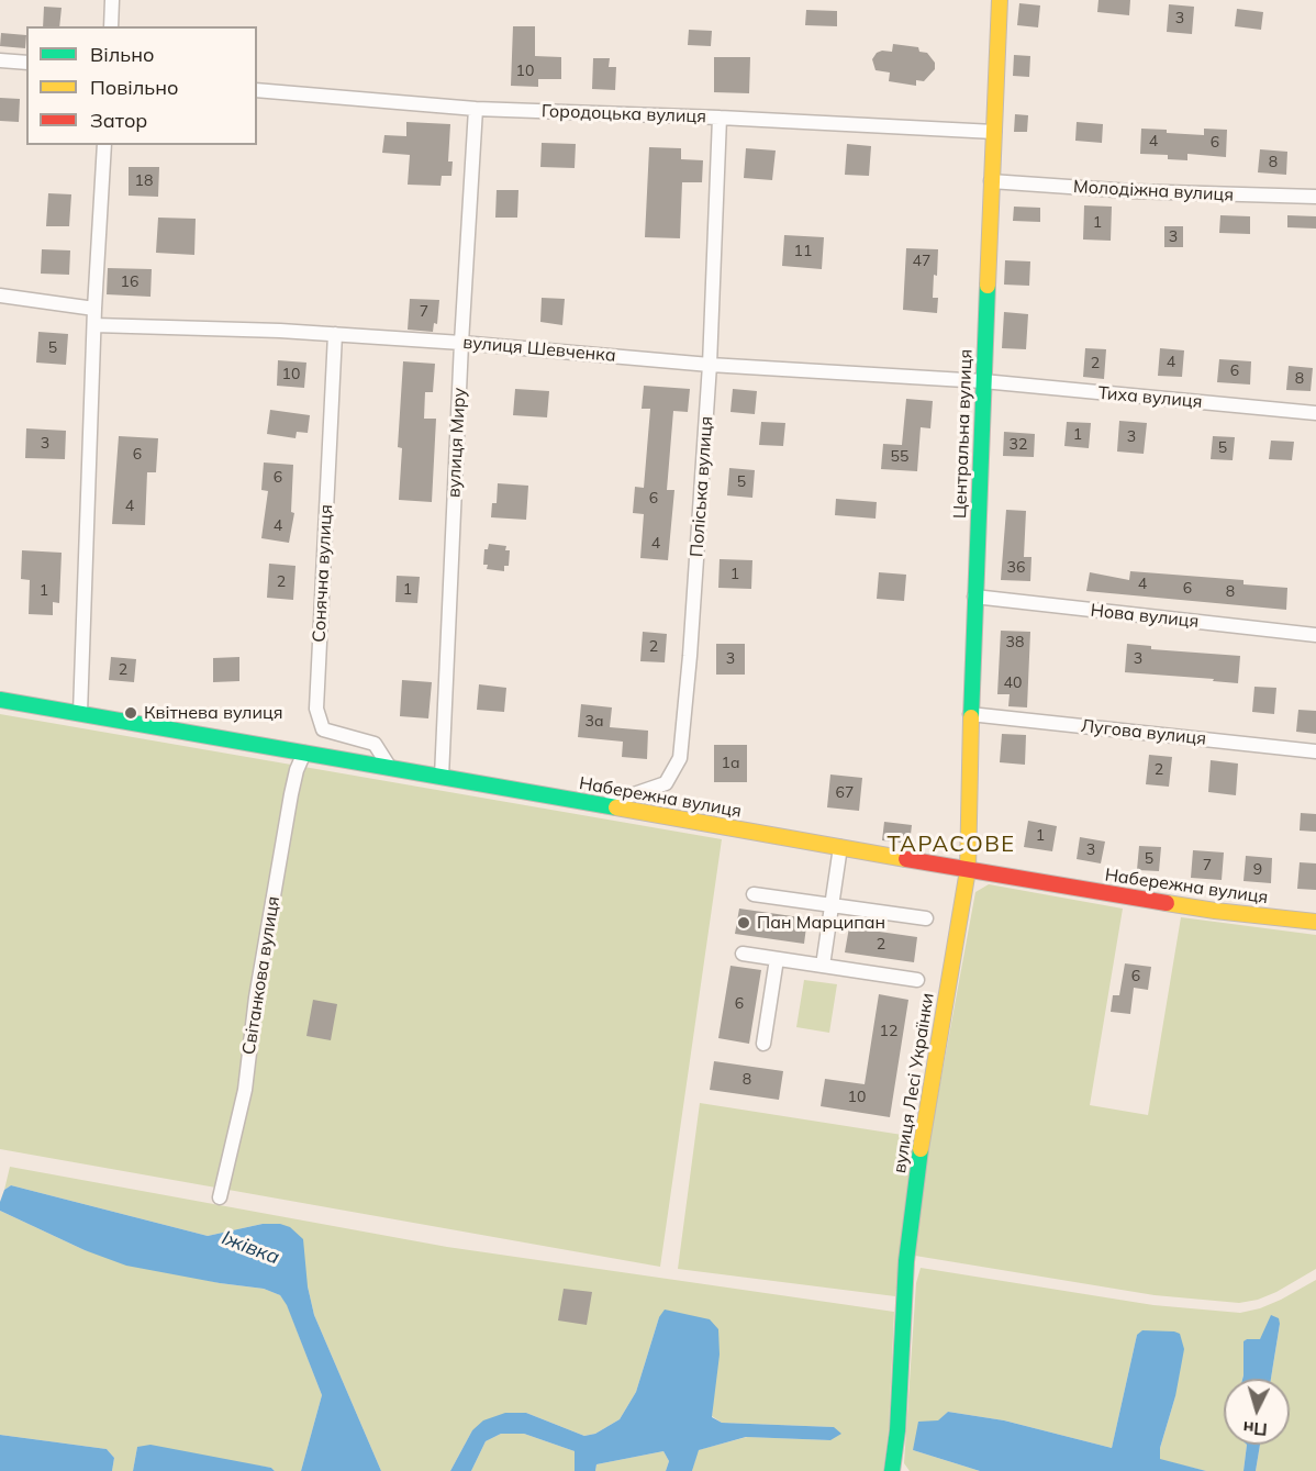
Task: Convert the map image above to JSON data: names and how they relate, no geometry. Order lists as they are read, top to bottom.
{
  "streets": {
    "street": [
      "Городоцька вулиця",
      "Молодіжна вулиця",
      "вулиця Шевченка",
      "Тиха вулиця",
      "Центральна вулиця",
      "вулиця Миру",
      "Поліська вулиця",
      "Сонячна вулиця",
      "Нова вулиця",
      "Лугова вулиця",
      "Набережна вулиця",
      "Світанкова вулиця",
      "вулиця Лесі Українки"
    ]
  },
  "crossings": [
    ["Городоцька вулиця", "Центральна вулиця"],
    ["Городоцька вулиця", "вулиця Миру"],
    ["Городоцька вулиця", "Поліська вулиця"],
    ["Молодіжна вулиця", "Центральна вулиця"],
    ["вулиця Шевченка", "Тиха вулиця"],
    ["вулиця Шевченка", "Центральна вулиця"],
    ["вулиця Шевченка", "вулиця Миру"],
    ["вулиця Шевченка", "Поліська вулиця"],
    ["вулиця Шевченка", "Сонячна вулиця"],
    ["Тиха вулиця", "Центральна вулиця"],
    ["Центральна вулиця", "Нова вулиця"],
    ["Центральна вулиця", "Лугова вулиця"],
    ["Центральна вулиця", "Набережна вулиця"],
    ["Центральна вулиця", "вулиця Лесі Українки"],
    ["вулиця Миру", "Набережна вулиця"],
    ["Поліська вулиця", "Набережна вулиця"],
    ["Сонячна вулиця", "Набережна вулиця"],
    ["Набережна вулиця", "Світанкова вулиця"],
    ["Набережна вулиця", "вулиця Лесі Українки"]
  ],
  "districts": ["ТАРАСОВЕ"],
  "water": ["Іжівка"],
  "places": ["Квітнева вулиця", "Пан Марципан"],
  "house_numbers": [
    "3",
    "10",
    "4",
    "6",
    "8",
    "18",
    "1",
    "3",
    "11",
    "47",
    "16",
    "7",
    "5",
    "4",
    "2",
    "6",
    "10",
    "8",
    "1",
    "3",
    "3",
    "32",
    "5",
    "6",
    "55",
    "6",
    "5",
    "6",
    "4",
    "4",
    "4",
    "36",
    "1",
    "2",
    "4",
    "6",
    "1",
    "1",
    "8",
    "38",
    "2",
    "3",
    "3",
    "2",
    "40",
    "3а",
    "1а",
    "2",
    "67",
    "1",
    "3",
    "5",
    "7",
    "9",
    "2",
    "6",
    "6",
    "12",
    "8",
    "10"
  ],
  "legend": ["Вільно", "Повільно", "Затор"],
  "north": "bottom"
}
